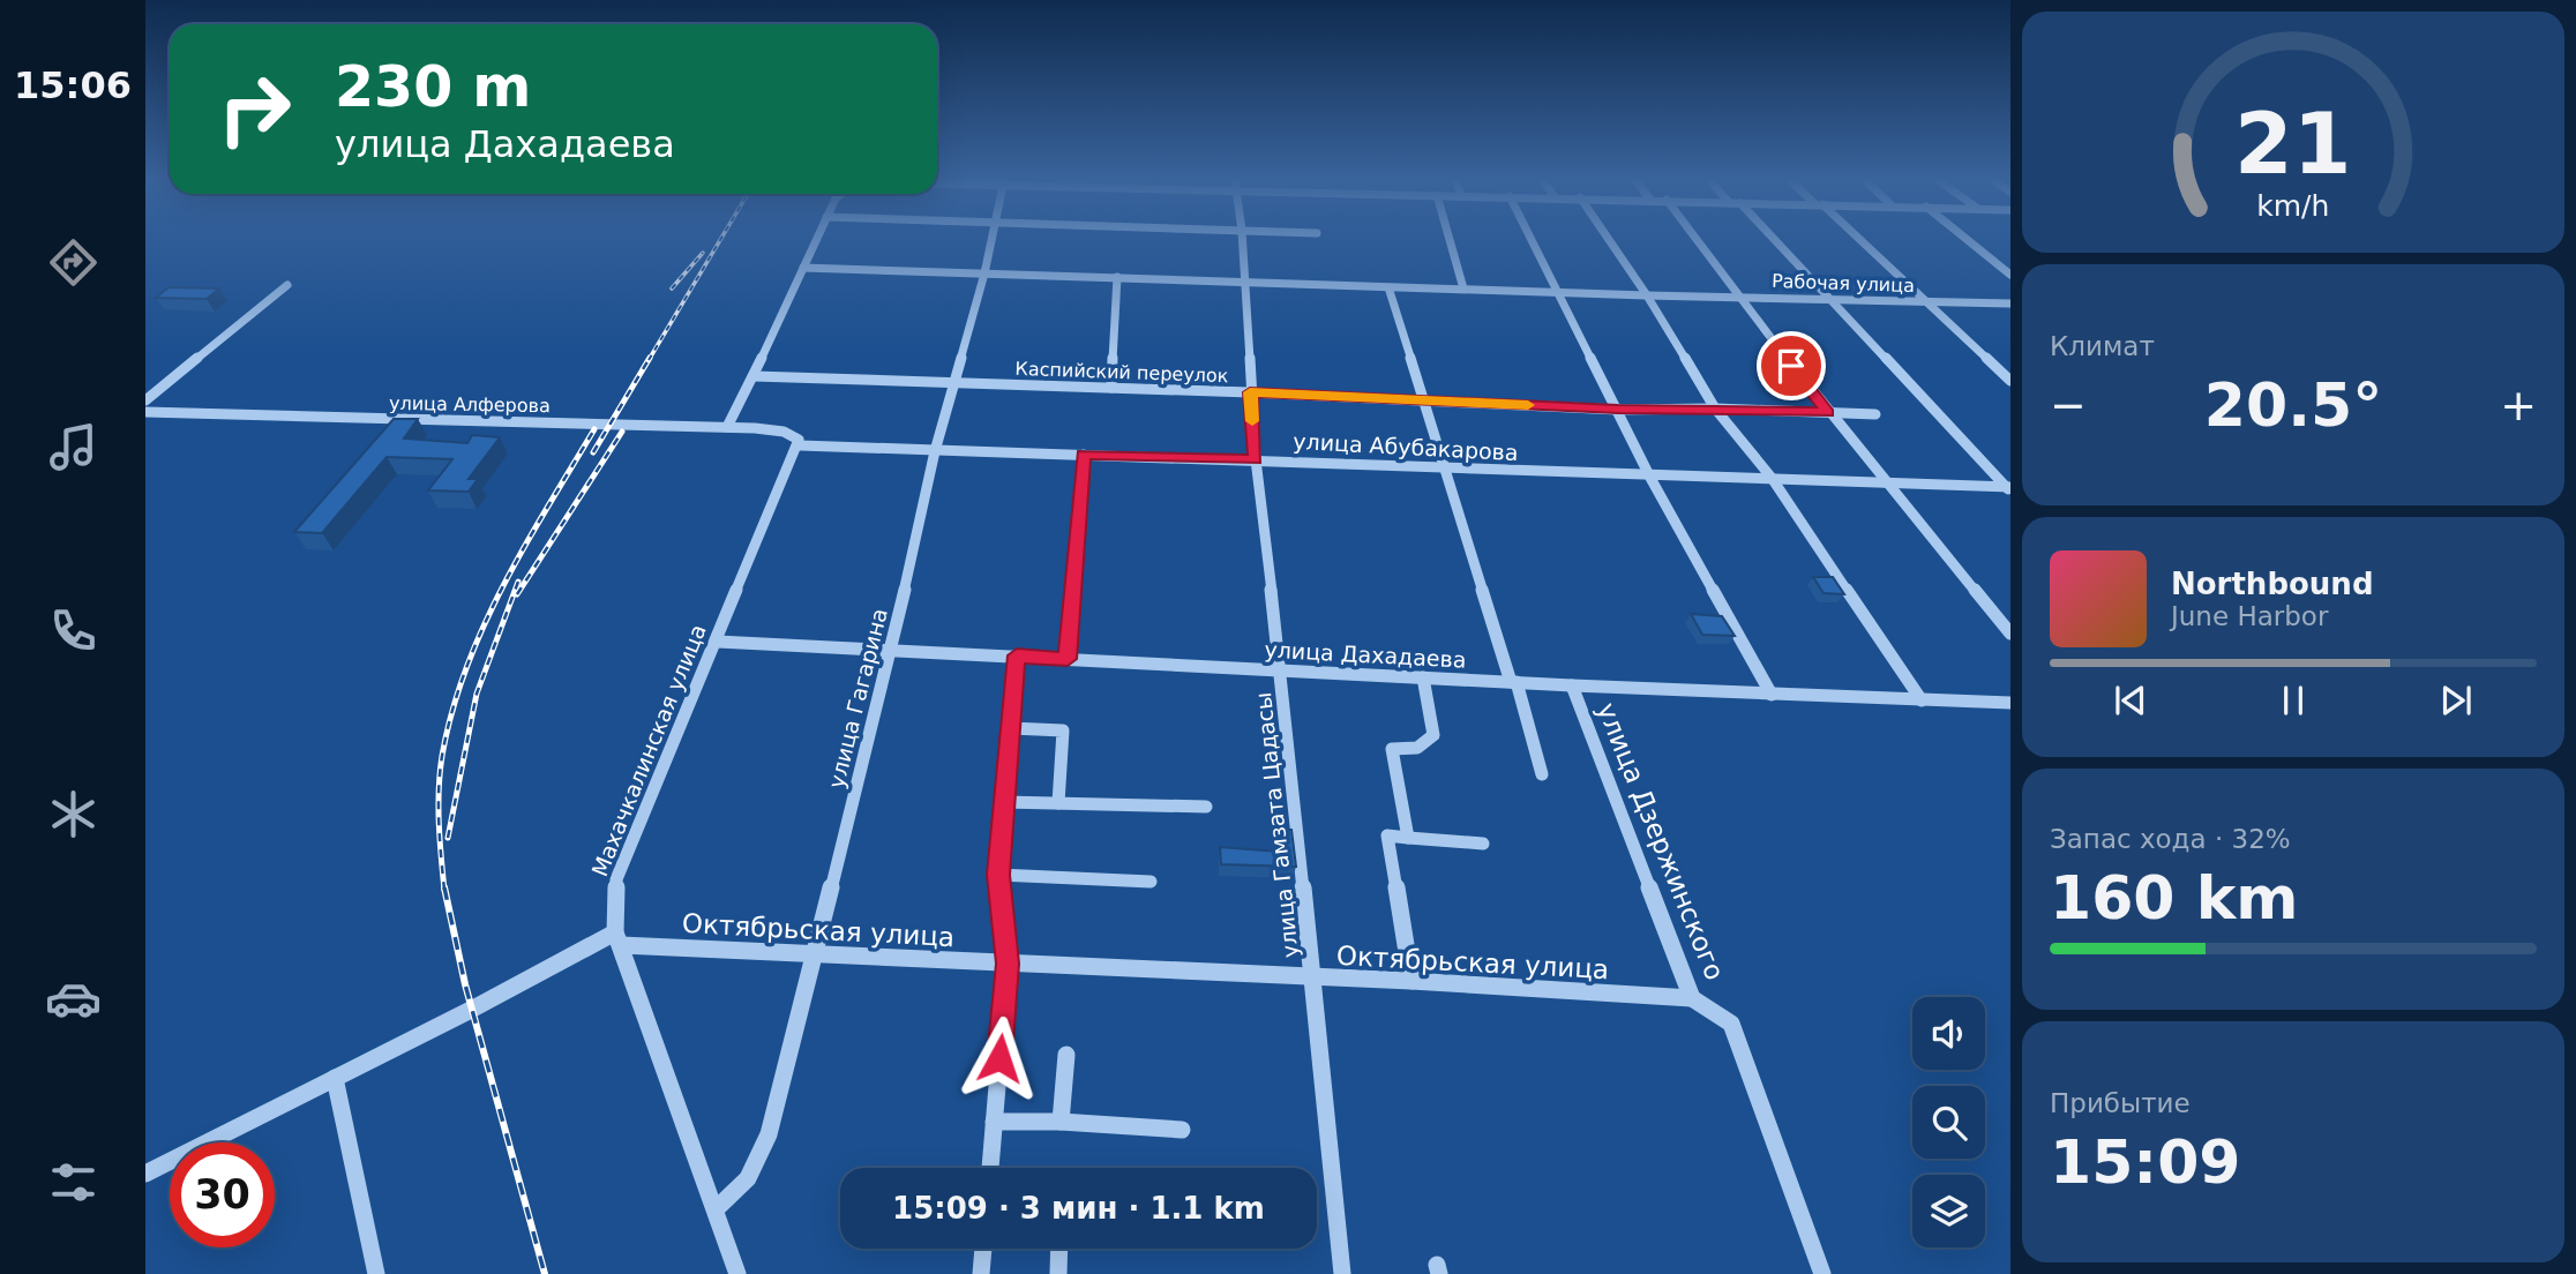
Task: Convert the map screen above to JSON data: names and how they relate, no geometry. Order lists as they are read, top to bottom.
{
  "streets": {
    "street": [
      "Рабочая улица",
      "Каспийский переулок",
      "улица Алферова",
      "улица Абубакарова",
      "улица Дахадаева",
      "улица Гагарина",
      "Махачкалинская улица",
      "улица Гамзата Цадасы",
      "улица Дзержинского",
      "Октябрьская улица"
    ]
  },
  "crossings": [
    ["Рабочая улица", "улица Гагарина"],
    ["Рабочая улица", "улица Гамзата Цадасы"],
    ["Каспийский переулок", "улица Гагарина"],
    ["Каспийский переулок", "улица Гамзата Цадасы"],
    ["улица Алферова", "улица Абубакарова"],
    ["улица Алферова", "Махачкалинская улица"],
    ["улица Абубакарова", "улица Гагарина"],
    ["улица Абубакарова", "Махачкалинская улица"],
    ["улица Абубакарова", "улица Гамзата Цадасы"],
    ["улица Дахадаева", "улица Гагарина"],
    ["улица Дахадаева", "Махачкалинская улица"],
    ["улица Дахадаева", "улица Гамзата Цадасы"],
    ["улица Дахадаева", "улица Дзержинского"],
    ["улица Гагарина", "Махачкалинская улица"],
    ["улица Гагарина", "Октябрьская улица"],
    ["Махачкалинская улица", "Октябрьская улица"],
    ["улица Гамзата Цадасы", "Октябрьская улица"],
    ["улица Дзержинского", "Октябрьская улица"]
  ],
  "page": {
    "tabs": "15:06",
    "turn": ["230 m", "улица Дахадаева"],
    "tile": [
      "Климат",
      ["Запас хода · 32%", "160 km"],
      ["Прибытие", "15:09"]
    ],
    "heat": ["−", "20.5°", "+"],
    "song": ["Northbound", "June Harbor"],
    "limit": "30",
    "trip": "15:09 · 3 мин · 1.1 km",
    "gauge": ["21", "km/h"]
  }
}
